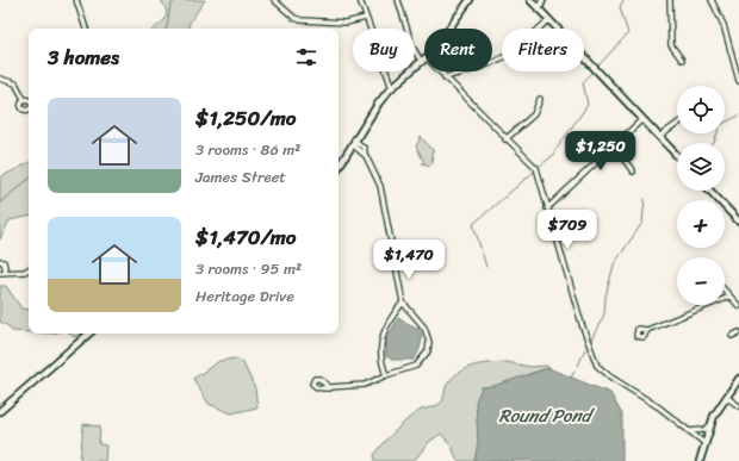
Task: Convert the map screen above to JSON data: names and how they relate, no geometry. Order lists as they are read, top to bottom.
{
  "water": ["Round Pond"],
  "page": {
    "chip": ["Buy", "Rent", "Filters"],
    "heading": "3 homes",
    "map_buttons": ["+", "−"],
    "list": [
      {
        "name": "$1,250/mo",
        "note": "3 rooms · 86 m² · James Street"
      },
      {
        "name": "$1,470/mo",
        "note": "3 rooms · 95 m² · Heritage Drive"
      }
    ],
    "price": ["$1,250", "$709", "$1,470"]
  }
}
